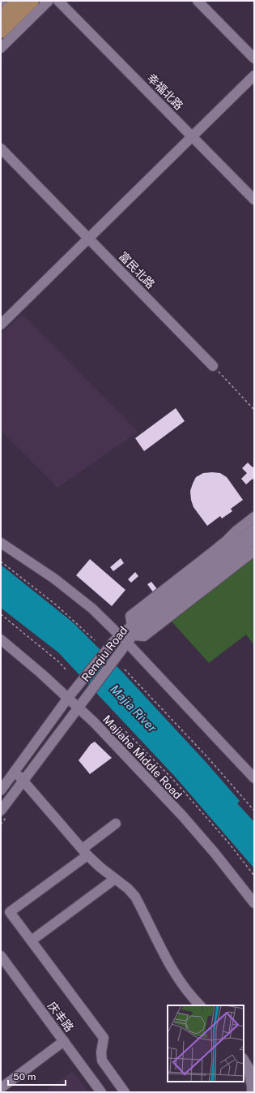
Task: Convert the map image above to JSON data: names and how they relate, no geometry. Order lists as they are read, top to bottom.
{
  "streets": {
    "street": [
      "幸福北路",
      "富民北路",
      "Renqiu Road",
      "Majiahe Middle Road",
      "庆丰路"
    ]
  },
  "crossings": [
    ["Renqiu Road", "Majiahe Middle Road"]
  ],
  "water": ["Majia River"],
  "scale_bar": "50 m"
}
